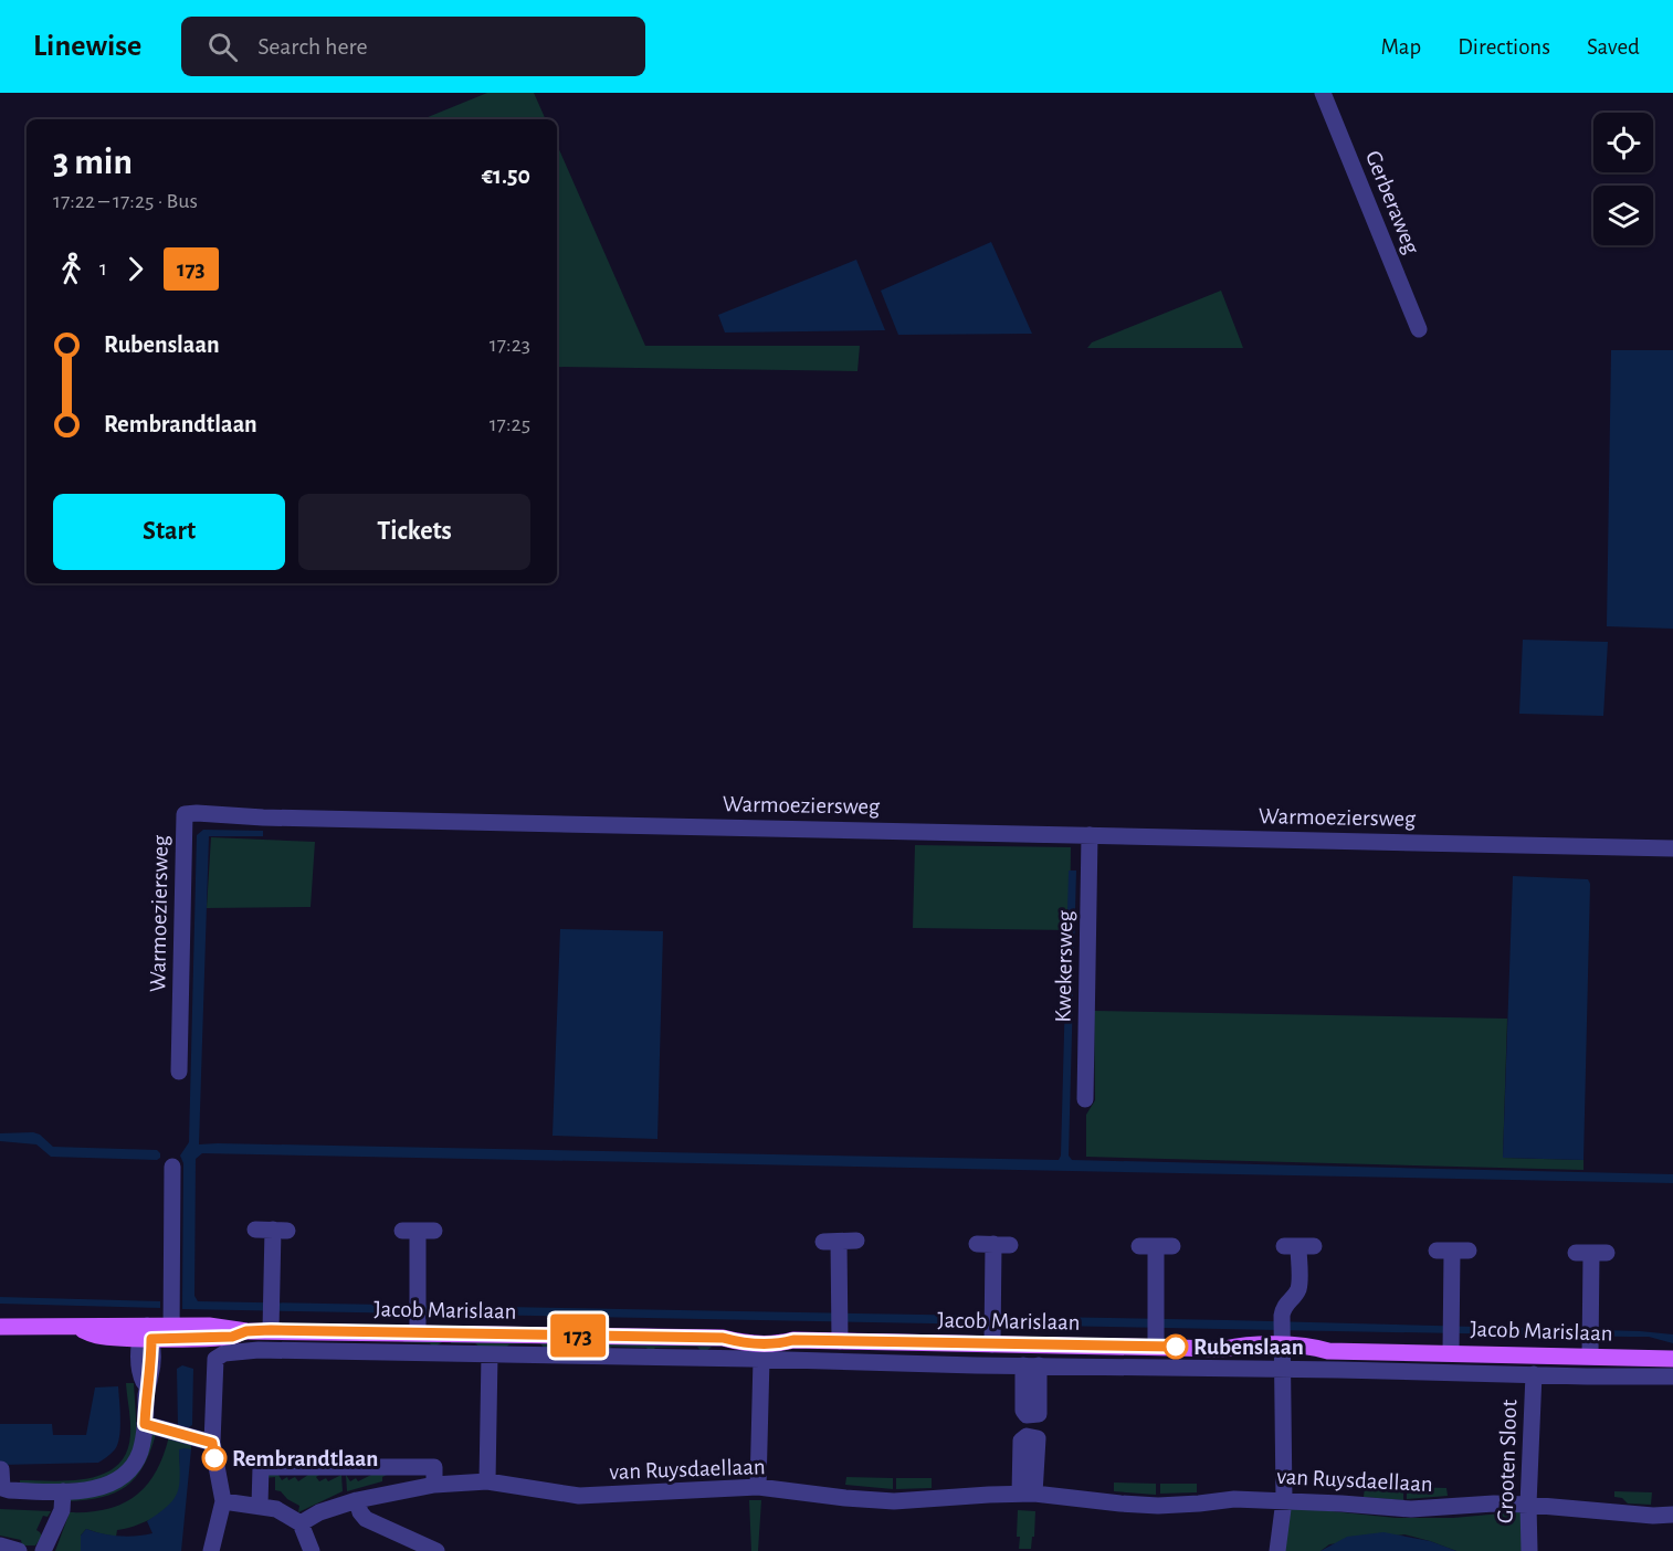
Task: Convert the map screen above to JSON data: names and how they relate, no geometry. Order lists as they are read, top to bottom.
{
  "streets": {
    "main road": ["Jacob Marislaan"],
    "street": [
      "Gerberaweg",
      "Warmoeziersweg",
      "Kwekersweg",
      "Grooten Sloot",
      "van Ruysdaellaan"
    ]
  },
  "crossings": [
    ["Warmoeziersweg", "Kwekersweg"],
    ["Grooten Sloot", "van Ruysdaellaan"]
  ],
  "places": ["Rubenslaan", "Rembrandtlaan"],
  "lines": ["bus line 173"],
  "page": {
    "header": "Linewise",
    "search": "Search here",
    "nav": ["Map", "Directions", "Saved"],
    "on_map": "173",
    "heading": ["3 min", "17:22 – 17:25 · Bus", "€1.50"],
    "legs": ["1", "173"],
    "list": [
      {
        "name": "Rubenslaan",
        "value": "17:23"
      },
      {
        "name": "Rembrandtlaan",
        "value": "17:25"
      }
    ],
    "buttons": ["Start", "Tickets"]
  }
}
